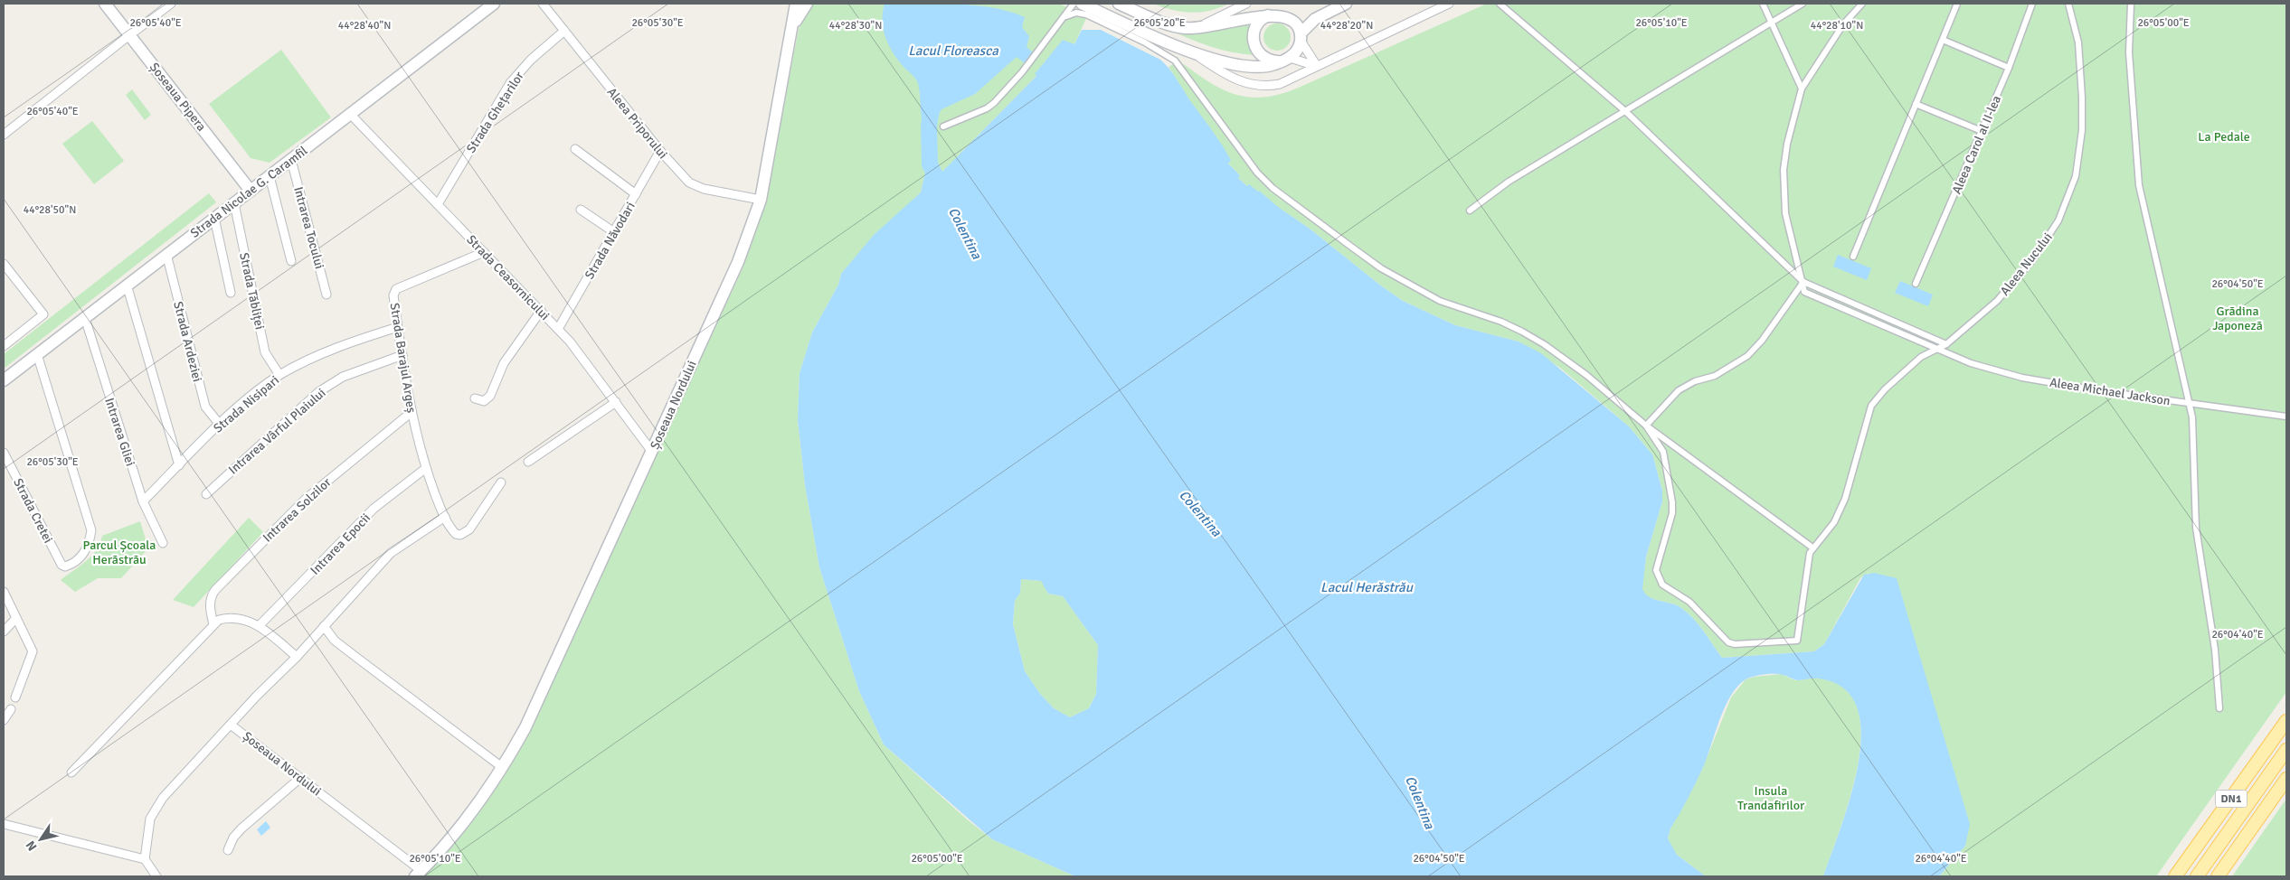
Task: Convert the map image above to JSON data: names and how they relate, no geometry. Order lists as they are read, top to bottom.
{
  "streets": {
    "main road": [
      "Șoseaua Pipera",
      "Strada Nicolae G. Caramfil",
      "Șoseaua Nordului",
      "DN1"
    ],
    "street": [
      "Strada Ghețarilor",
      "Aleea Priporului",
      "Aleea Carol al II-lea",
      "Intrarea Tocului",
      "Strada Năvodari",
      "Aleea Nucului",
      "Strada Ceasornicului",
      "Strada Tăbliței",
      "Strada Ardeziei",
      "Strada Barajul Argeș",
      "Aleea Michael Jackson",
      "Strada Nisipari",
      "Intrarea Vârful Plaiului",
      "Intrarea Gliei",
      "Intrarea Solzilor",
      "Strada Cretei",
      "Intrarea Epocii"
    ]
  },
  "crossings": [
    ["Șoseaua Pipera", "Strada Nicolae G. Caramfil"],
    ["Strada Ghețarilor", "Aleea Priporului"],
    ["Strada Ghețarilor", "Strada Ceasornicului"],
    ["Aleea Priporului", "Strada Năvodari"],
    ["Aleea Priporului", "Șoseaua Nordului"],
    ["Strada Nicolae G. Caramfil", "Intrarea Tocului"],
    ["Strada Nicolae G. Caramfil", "Strada Ceasornicului"],
    ["Strada Nicolae G. Caramfil", "Strada Tăbliței"],
    ["Strada Nicolae G. Caramfil", "Strada Ardeziei"],
    ["Strada Nicolae G. Caramfil", "Intrarea Gliei"],
    ["Strada Nicolae G. Caramfil", "Strada Cretei"],
    ["Strada Năvodari", "Strada Ceasornicului"],
    ["Aleea Nucului", "Aleea Michael Jackson"],
    ["Strada Ceasornicului", "Strada Barajul Argeș"],
    ["Strada Ceasornicului", "Șoseaua Nordului"],
    ["Strada Tăbliței", "Strada Nisipari"],
    ["Strada Ardeziei", "Strada Nisipari"],
    ["Strada Barajul Argeș", "Strada Nisipari"],
    ["Strada Barajul Argeș", "Intrarea Vârful Plaiului"],
    ["Strada Barajul Argeș", "Intrarea Solzilor"],
    ["Strada Barajul Argeș", "Intrarea Epocii"],
    ["Strada Nisipari", "Intrarea Gliei"]
  ],
  "water": ["Lacul Floreasca", "Colentina", "Lacul Herăstrău"],
  "parks": [
    "La Pedale",
    "Grădina Japoneză",
    "Parcul Școala Herăstrău",
    "Insula Trandafirilor"
  ],
  "north": "bottom left",
  "coordinates": [
    "26°05'40\"E",
    "26°05'10\"E",
    "26°05'30\"E",
    "26°05'20\"E",
    "26°05'00\"E",
    "44°28'40\"N",
    "44°28'30\"N",
    "44°28'20\"N",
    "44°28'10\"N",
    "44°28'50\"N",
    "26°04'50\"E",
    "26°04'40\"E"
  ]
}
